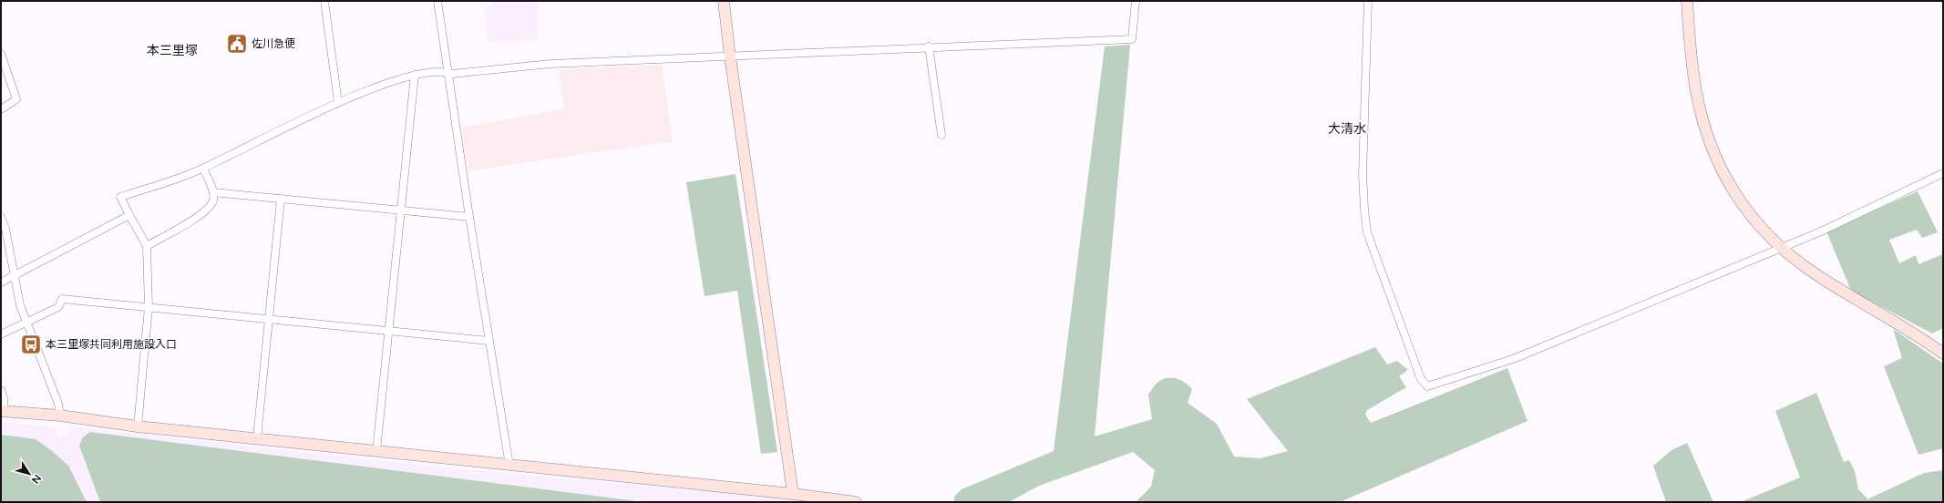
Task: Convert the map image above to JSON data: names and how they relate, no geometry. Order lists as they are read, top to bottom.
{
  "districts": ["本三里塚", "大清水"],
  "places": {
    "public building": ["佐川急便"],
    "bus stop": ["本三里塚共同利用施設入口"]
  },
  "north": "bottom right"
}
